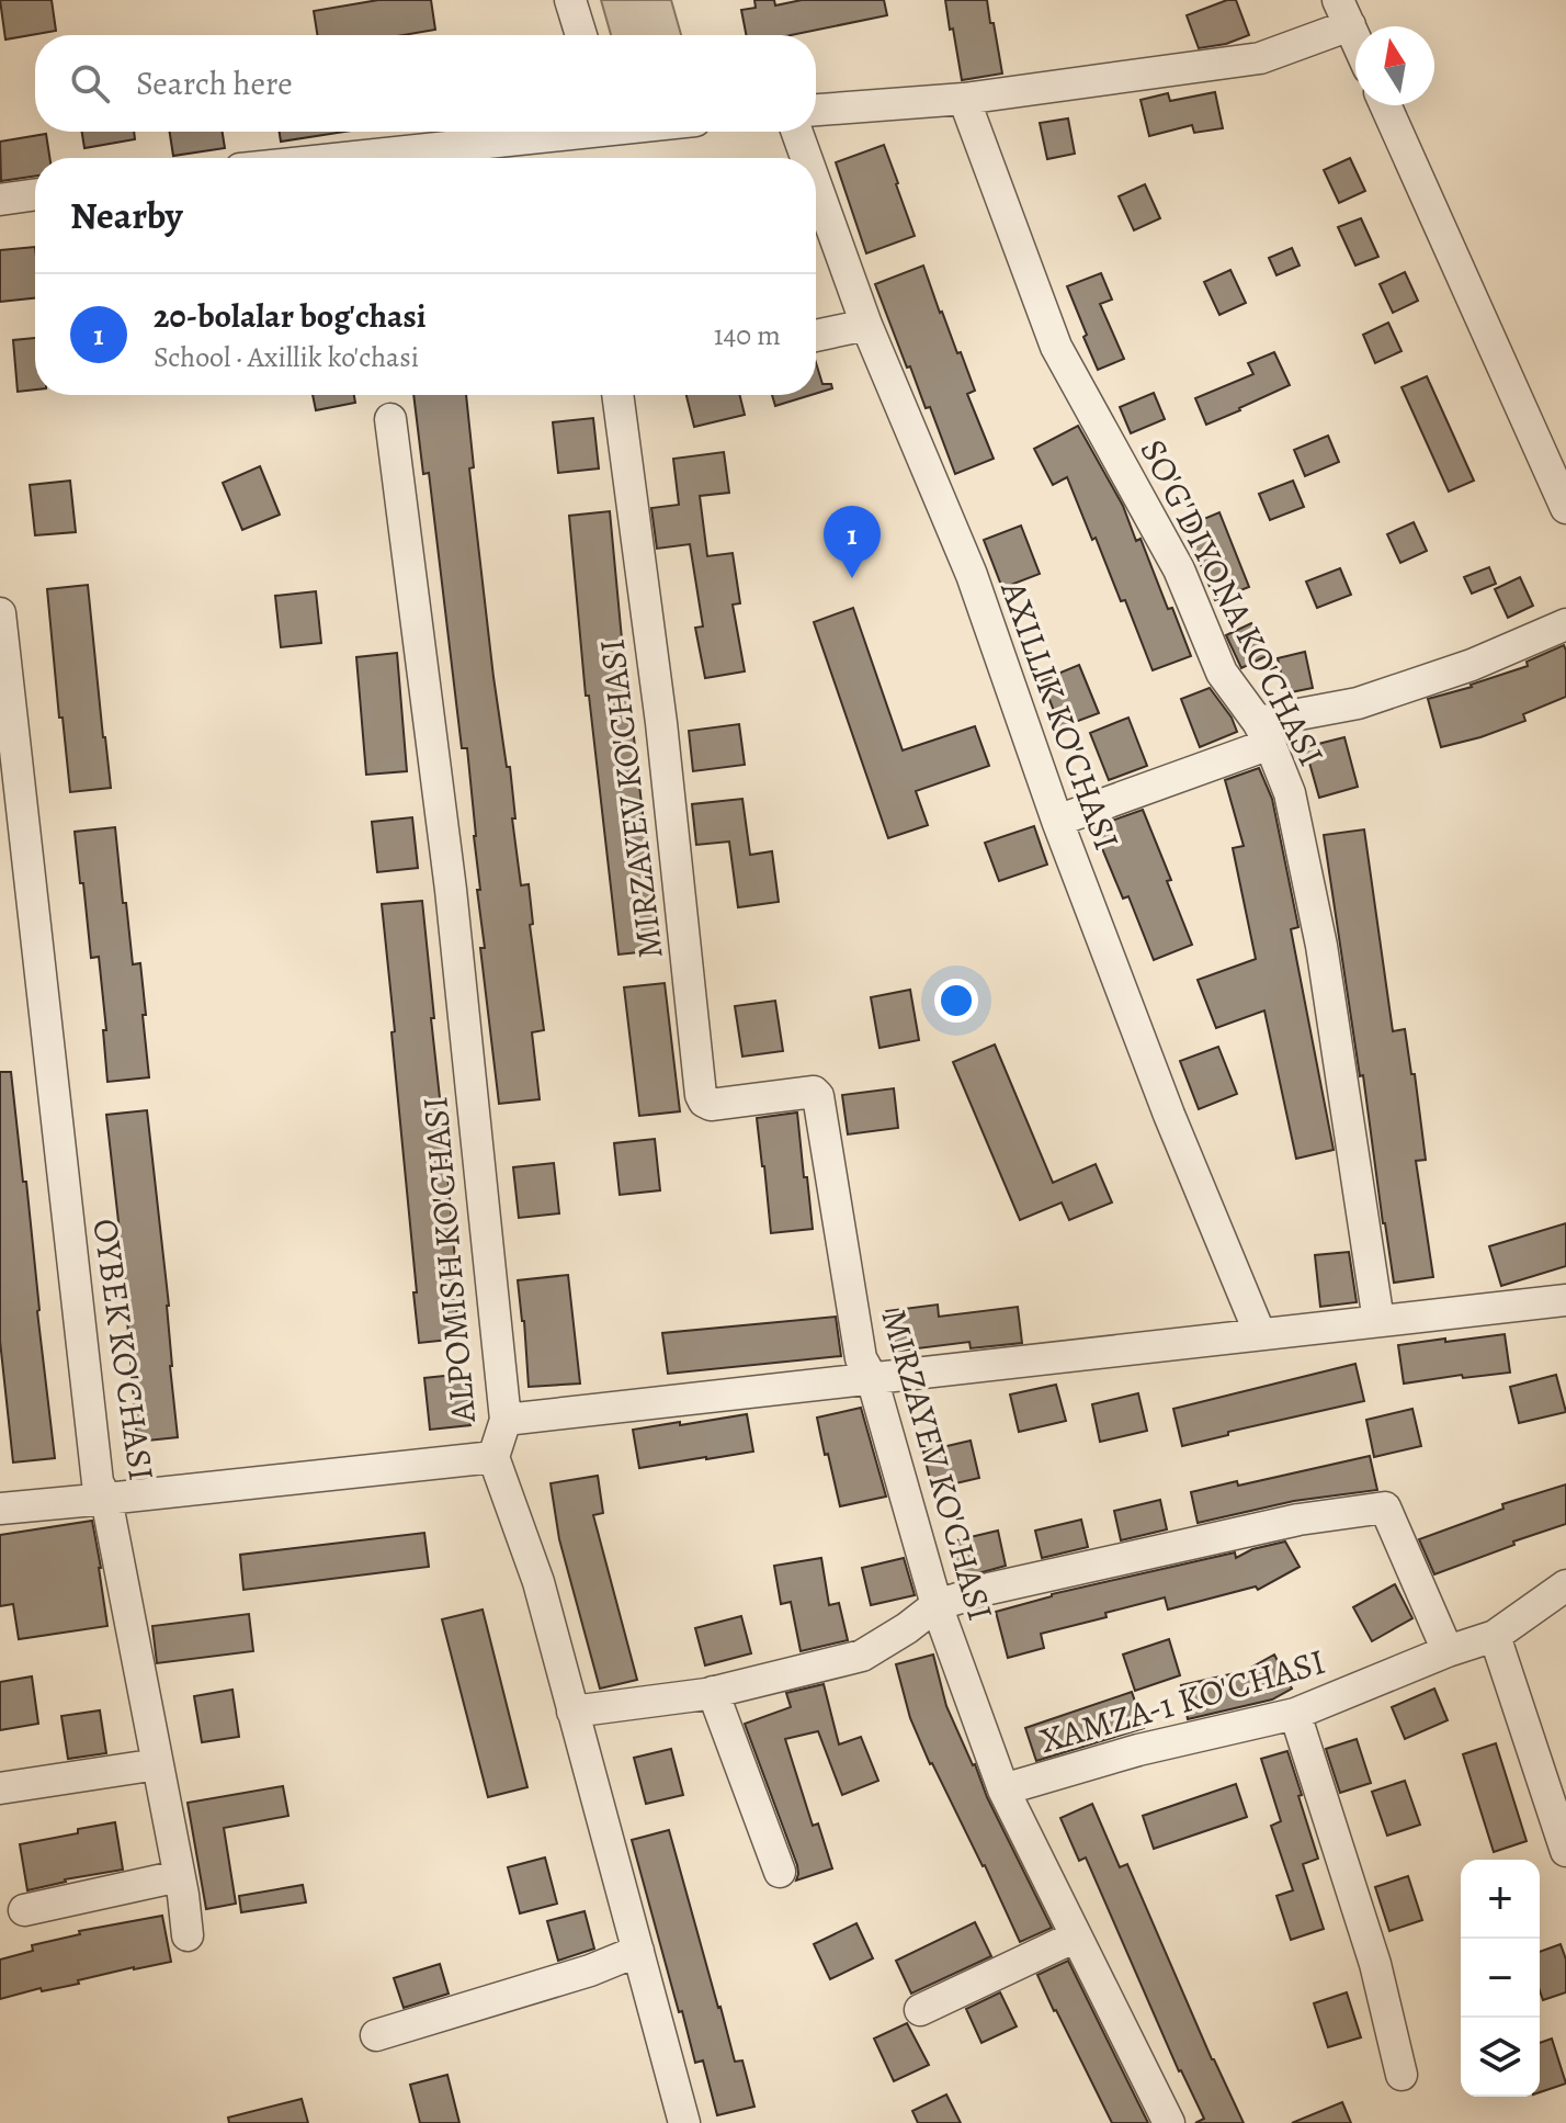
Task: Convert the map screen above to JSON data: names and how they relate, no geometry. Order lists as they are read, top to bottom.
{
  "streets": {
    "street": [
      "SO'G'DIYONA KO'CHASI",
      "AXILLIK KO'CHASI",
      "MIRZAYEV KO'CHASI",
      "ALPOMISH KO'CHASI",
      "OYBEK KO'CHASI",
      "XAMZA-1 KO'CHASI"
    ]
  },
  "crossings": [
    ["MIRZAYEV KO'CHASI", "XAMZA-1 KO'CHASI"]
  ],
  "north": "top",
  "page": {
    "search": "Search here",
    "heading": "Nearby",
    "list": [
      {
        "mark": "1",
        "name": "20-bolalar bog'chasi",
        "note": "School · Axillik ko'chasi",
        "value": "140 m"
      }
    ],
    "pins": "1",
    "map_buttons": ["+", "−"]
  }
}
